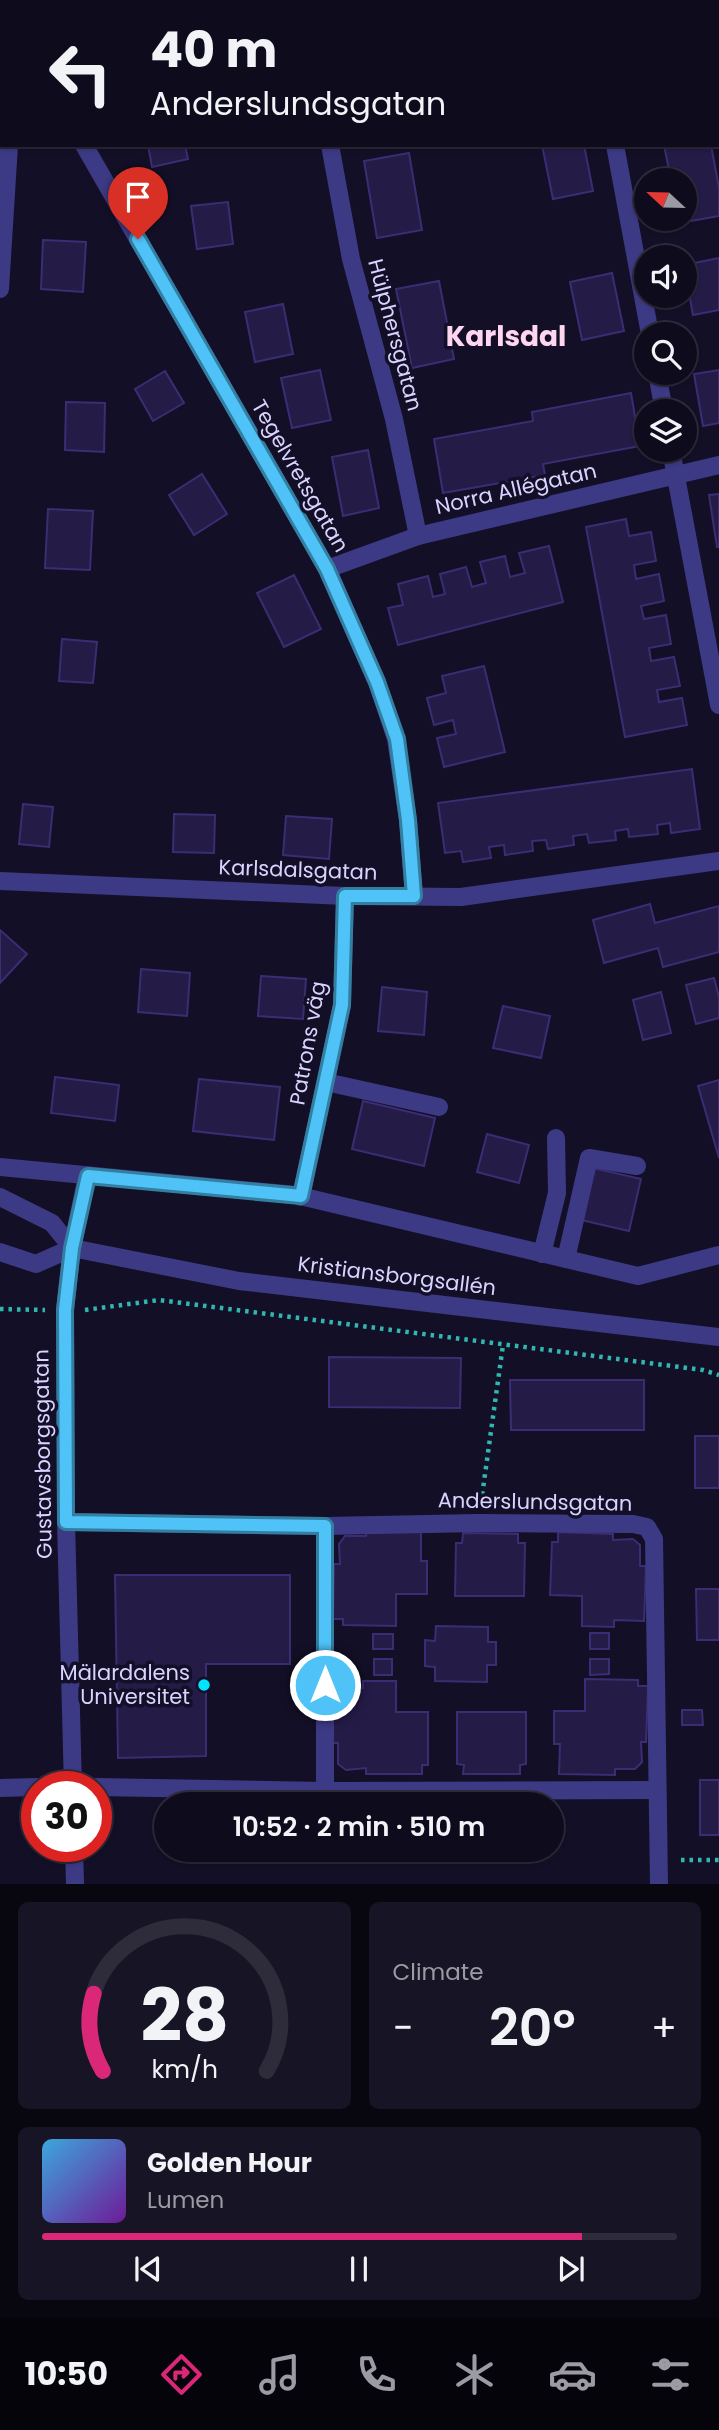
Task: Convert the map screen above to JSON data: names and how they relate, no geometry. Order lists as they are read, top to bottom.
{
  "streets": {
    "street": [
      "Hülphersgatan",
      "Tegelvretsgatan",
      "Norra Allégatan",
      "Karlsdalsgatan",
      "Patrons väg",
      "Kristiansborgsallén",
      "Gustavsborgsgatan",
      "Anderslundsgatan"
    ]
  },
  "crossings": [
    ["Hülphersgatan", "Norra Allégatan"],
    ["Tegelvretsgatan", "Norra Allégatan"],
    ["Tegelvretsgatan", "Karlsdalsgatan"],
    ["Karlsdalsgatan", "Patrons väg"],
    ["Patrons väg", "Kristiansborgsallén"],
    ["Kristiansborgsallén", "Gustavsborgsgatan"],
    ["Gustavsborgsgatan", "Anderslundsgatan"]
  ],
  "districts": ["Karlsdal"],
  "places": ["Mälardalens Universitet"],
  "north": "left",
  "page": {
    "turn": ["40 m", "Anderslundsgatan"],
    "limit": "30",
    "trip": "10:52 · 2 min · 510 m",
    "tile": "Climate",
    "heat": ["−", "20°", "+"],
    "song": ["Golden Hour", "Lumen"],
    "tabs": "10:50",
    "gauge": ["28", "km/h"]
  }
}
